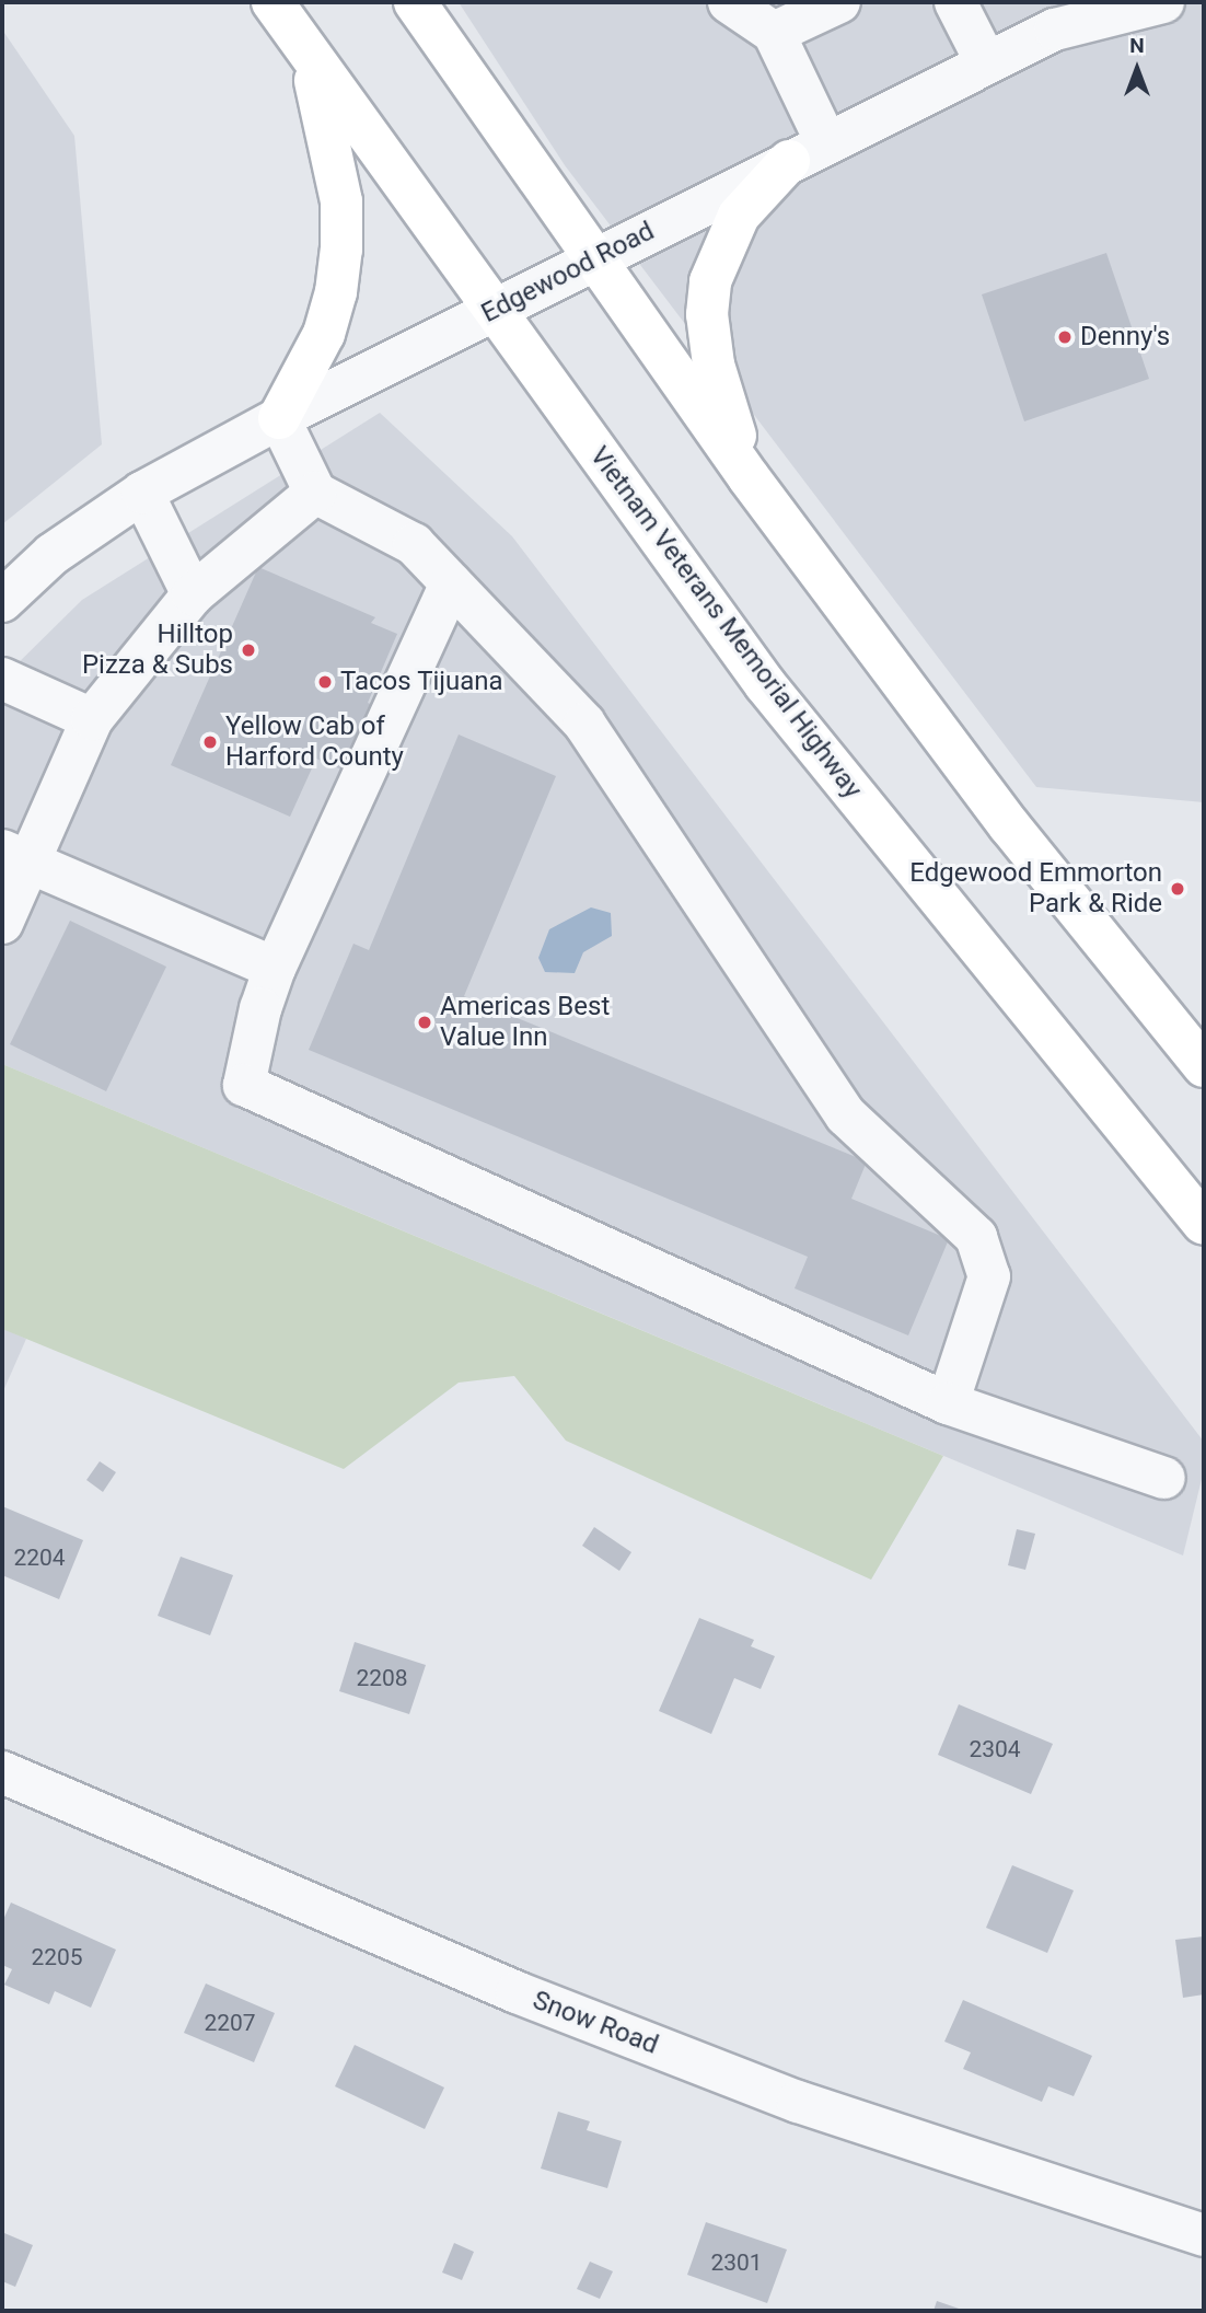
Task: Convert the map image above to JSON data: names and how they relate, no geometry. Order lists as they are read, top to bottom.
{
  "streets": {
    "highway": ["Vietnam Veterans Memorial Highway"],
    "street": ["Edgewood Road", "Snow Road"]
  },
  "crossings": [
    ["Edgewood Road", "Vietnam Veterans Memorial Highway"]
  ],
  "places": [
    "Denny's",
    "Hilltop Pizza & Subs",
    "Tacos Tijuana",
    "Yellow Cab of Harford County",
    "Edgewood Emmorton Park & Ride",
    "Americas Best Value Inn"
  ],
  "house_numbers": [
    "2204",
    "2208",
    "2304",
    "2205",
    "2207",
    "2301"
  ],
  "north": "top"
}
